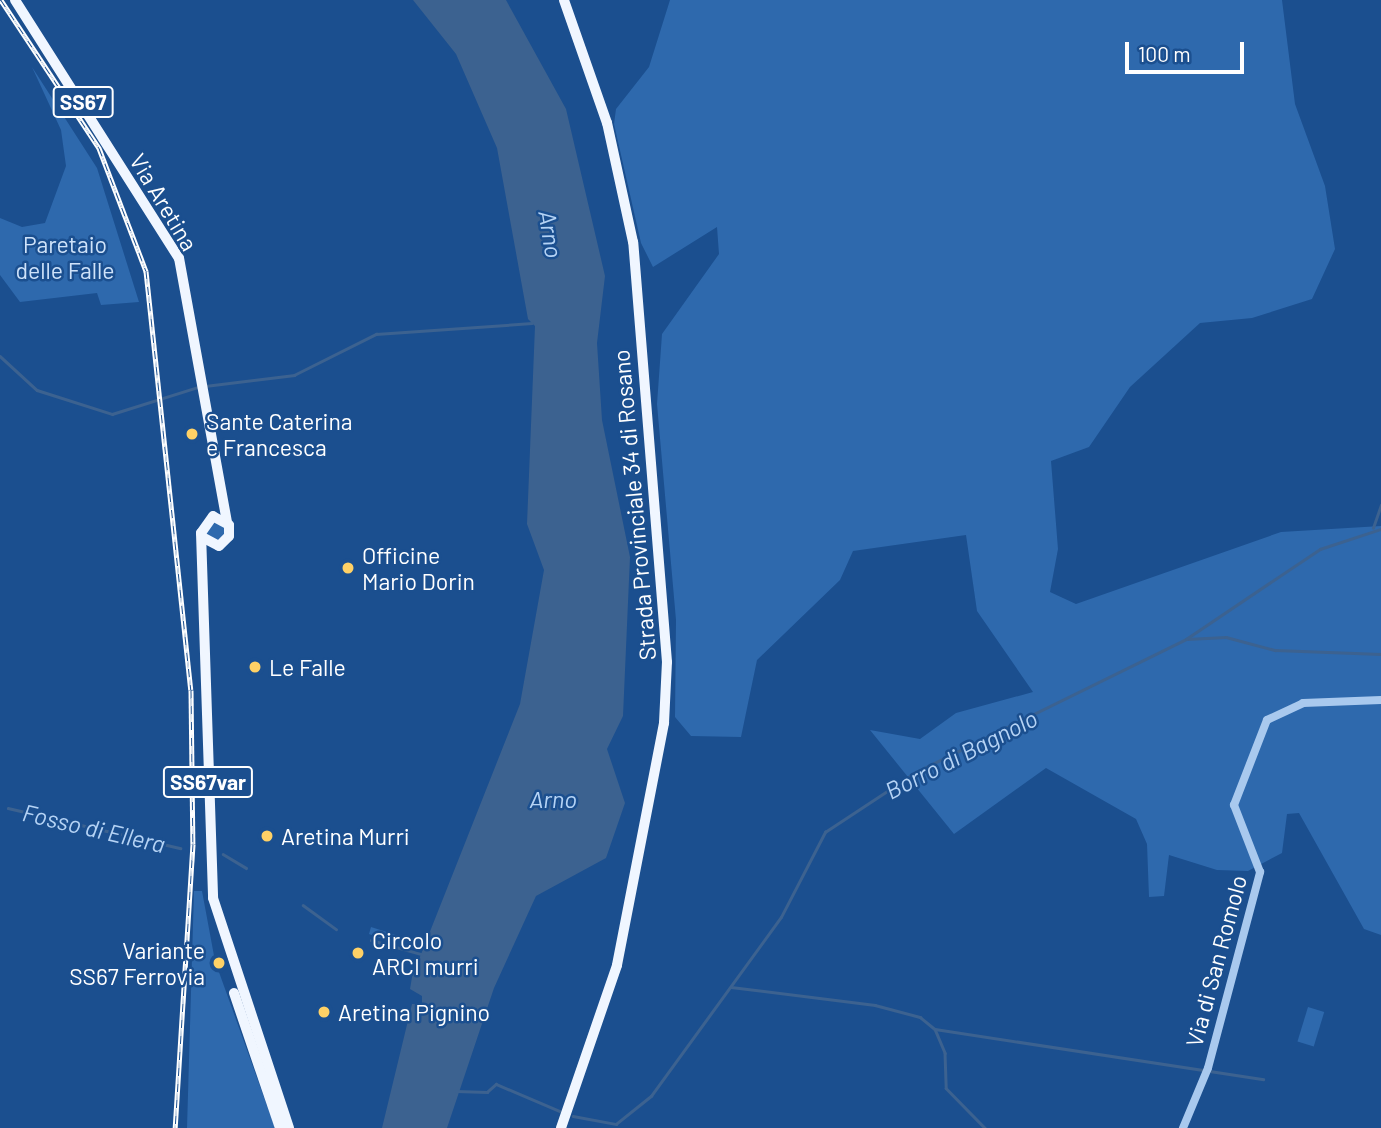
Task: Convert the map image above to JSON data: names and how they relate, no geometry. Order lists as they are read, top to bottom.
{
  "streets": {
    "main road": [
      "SS67",
      "Via Aretina",
      "Strada Provinciale 34 di Rosano",
      "SS67var"
    ],
    "street": ["Via di San Romolo"]
  },
  "water": ["Arno", "Borro di Bagnolo", "Fosso di Ellera"],
  "parks": ["Paretaio delle Falle"],
  "places": [
    "Sante Caterina e Francesca",
    "Officine Mario Dorin",
    "Le Falle",
    "Aretina Murri",
    "Circolo ARCI murri",
    "Variante SS67 Ferrovia",
    "Aretina Pignino"
  ],
  "scale_bar": "100 m"
}
